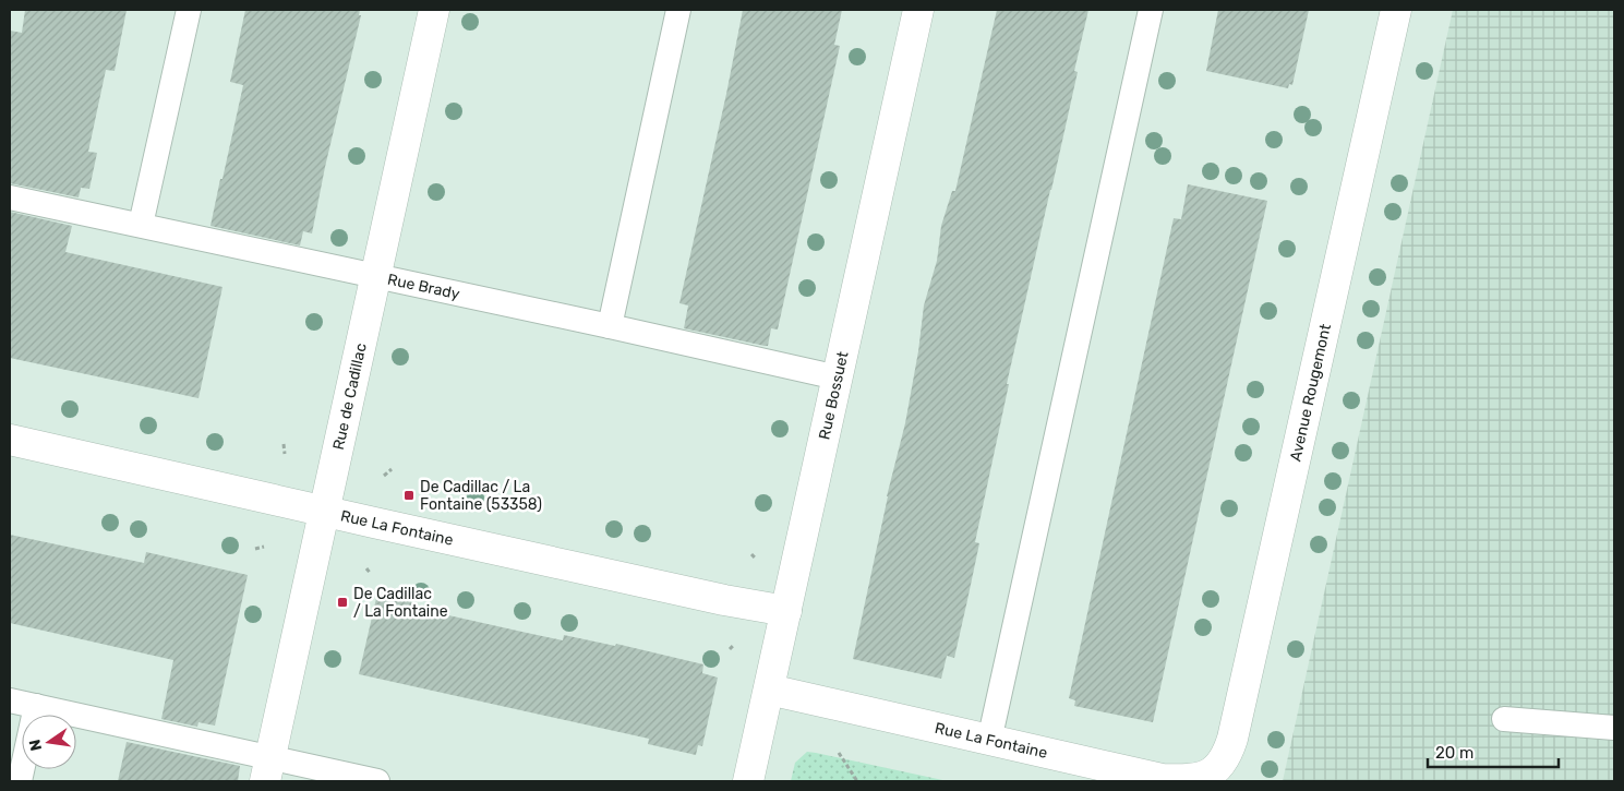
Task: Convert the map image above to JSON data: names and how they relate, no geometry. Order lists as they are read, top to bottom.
{
  "streets": {
    "street": [
      "Avenue Rougemont",
      "Rue Bossuet",
      "Rue de Cadillac",
      "Rue La Fontaine"
    ],
    "lane": ["Rue Brady"]
  },
  "crossings": [
    ["Rue Brady", "Rue Bossuet"],
    ["Rue Brady", "Rue de Cadillac"],
    ["Avenue Rougemont", "Rue La Fontaine"],
    ["Rue Bossuet", "Rue La Fontaine"],
    ["Rue de Cadillac", "Rue La Fontaine"]
  ],
  "places": {
    "transit": ["De Cadillac / La Fontaine (53358)", "De Cadillac / La Fontaine"]
  },
  "scale_bar": "20 m",
  "north": "left"
}
